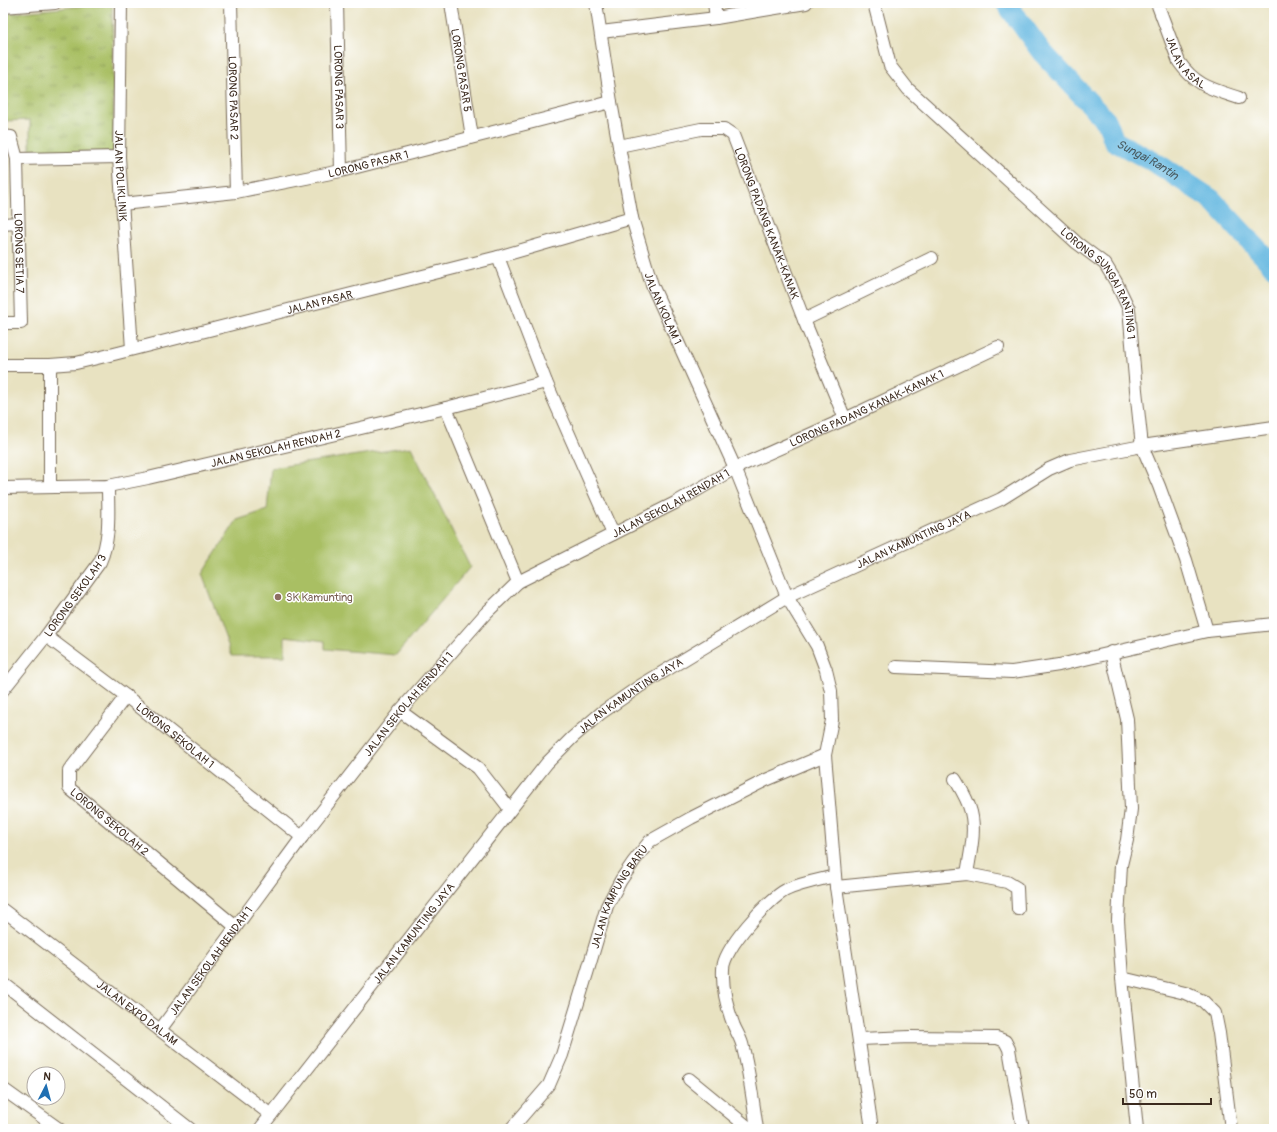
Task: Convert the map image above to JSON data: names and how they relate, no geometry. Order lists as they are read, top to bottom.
{
  "streets": {
    "street": [
      "JALAN ASAL",
      "LORONG PASAR 5",
      "LORONG PASAR 3",
      "LORONG PASAR 2",
      "LORONG PASAR 1",
      "JALAN POLIKLINIK",
      "LORONG PADANG KANAK-KANAK",
      "LORONG SETIA 7",
      "LORONG SUNGAI RANTING 1",
      "JALAN PASAR",
      "JALAN KOLAM 1",
      "LORONG PADANG KANAK-KANAK 1",
      "JALAN SEKOLAH RENDAH 2",
      "JALAN SEKOLAH RENDAH 1",
      "JALAN KAMUNTING JAYA",
      "LORONG SEKOLAH 3",
      "LORONG SEKOLAH 1",
      "LORONG SEKOLAH 2",
      "JALAN KAMPUNG BARU",
      "JALAN EXPO DALAM"
    ]
  },
  "crossings": [
    ["LORONG PASAR 5", "LORONG PASAR 1"],
    ["LORONG PASAR 3", "LORONG PASAR 1"],
    ["LORONG PASAR 2", "LORONG PASAR 1"],
    ["LORONG PASAR 1", "JALAN POLIKLINIK"],
    ["LORONG PASAR 1", "JALAN KOLAM 1"],
    ["JALAN POLIKLINIK", "JALAN PASAR"],
    ["LORONG PADANG KANAK-KANAK", "JALAN KOLAM 1"],
    ["LORONG PADANG KANAK-KANAK", "LORONG PADANG KANAK-KANAK 1"],
    ["LORONG SUNGAI RANTING 1", "JALAN KAMUNTING JAYA"],
    ["JALAN PASAR", "JALAN KOLAM 1"],
    ["JALAN KOLAM 1", "LORONG PADANG KANAK-KANAK 1"],
    ["JALAN KOLAM 1", "JALAN SEKOLAH RENDAH 1"],
    ["JALAN KOLAM 1", "JALAN KAMUNTING JAYA"],
    ["JALAN KOLAM 1", "JALAN KAMPUNG BARU"],
    ["LORONG PADANG KANAK-KANAK 1", "JALAN SEKOLAH RENDAH 1"],
    ["JALAN SEKOLAH RENDAH 2", "LORONG SEKOLAH 3"],
    ["JALAN SEKOLAH RENDAH 1", "LORONG SEKOLAH 1"],
    ["JALAN SEKOLAH RENDAH 1", "LORONG SEKOLAH 2"],
    ["JALAN SEKOLAH RENDAH 1", "JALAN EXPO DALAM"],
    ["JALAN KAMUNTING JAYA", "JALAN EXPO DALAM"],
    ["LORONG SEKOLAH 3", "LORONG SEKOLAH 1"],
    ["LORONG SEKOLAH 1", "LORONG SEKOLAH 2"]
  ],
  "water": ["Sungai Rantin"],
  "places": ["SK Kamunting"],
  "scale_bar": "50 m",
  "north": "top"
}
